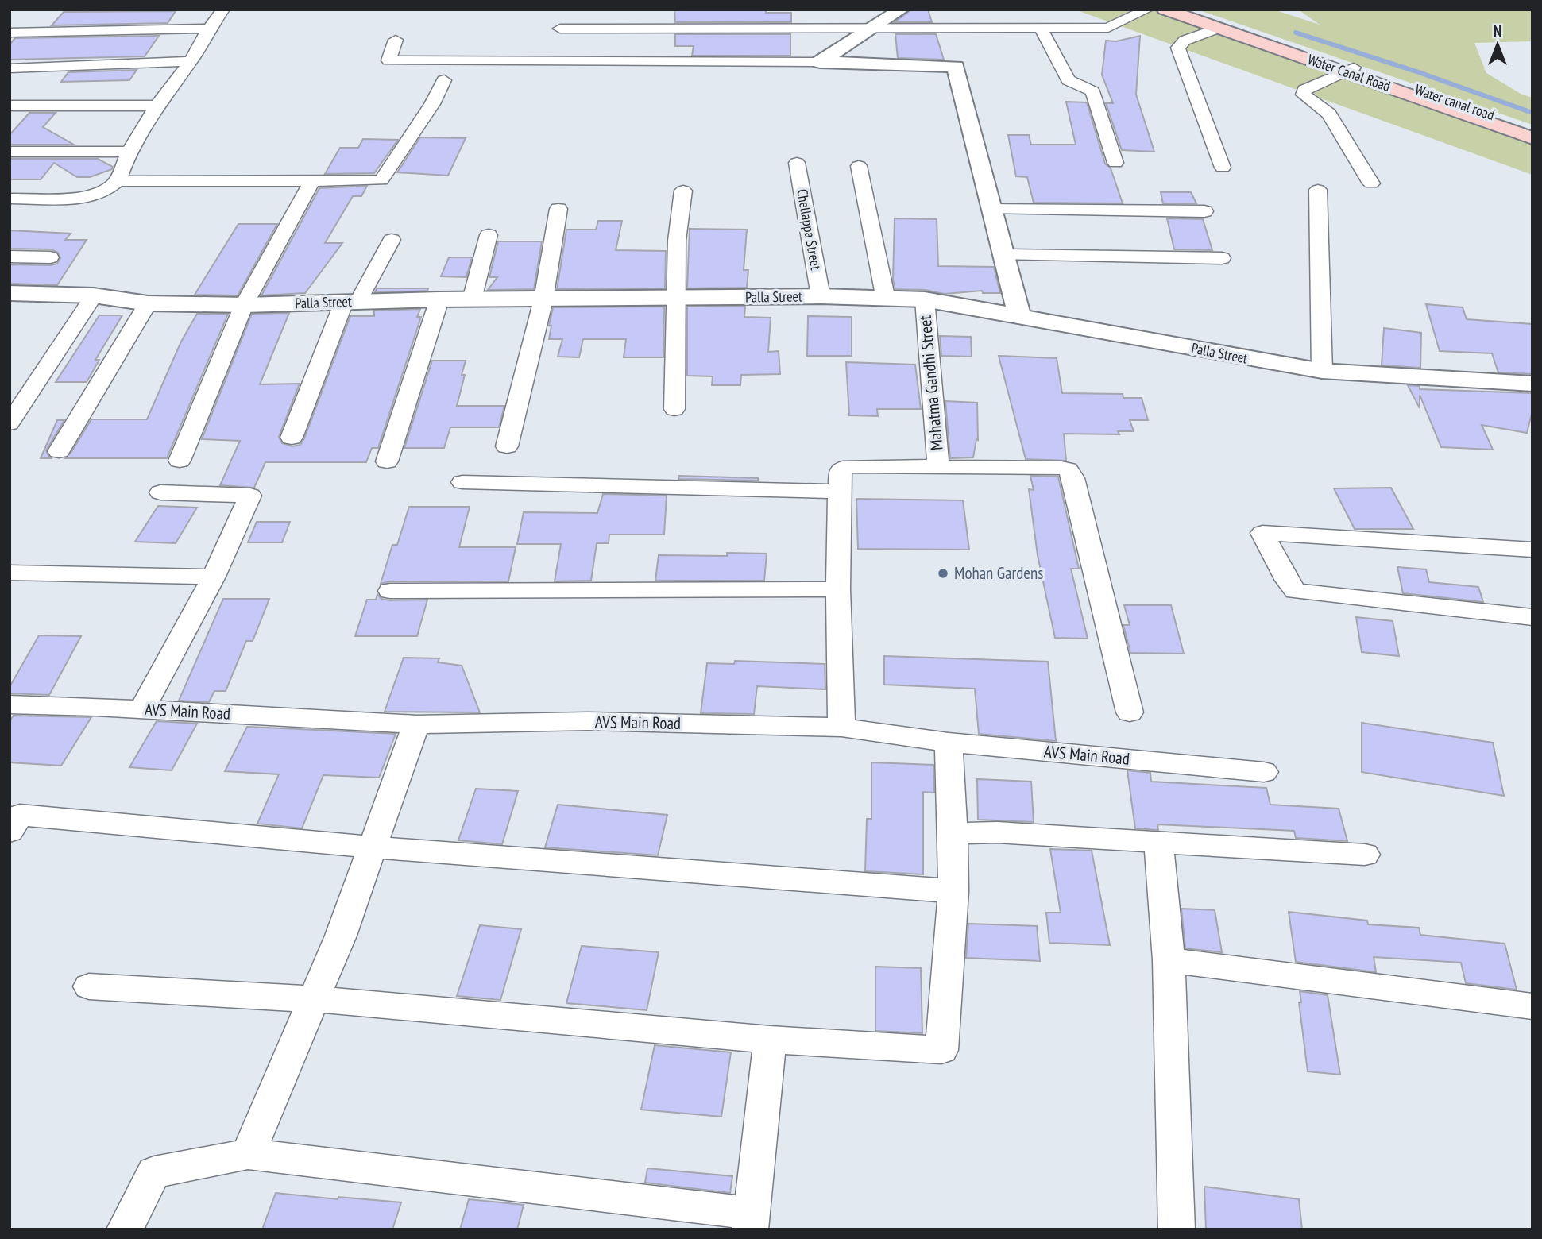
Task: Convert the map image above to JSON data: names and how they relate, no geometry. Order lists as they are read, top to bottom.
{
  "streets": {
    "main road": ["Water Canal Road", "Water canal road"],
    "street": [
      "Chellappa Street",
      "Palla Street",
      "Mahatma Gandhi Street",
      "AVS Main Road"
    ]
  },
  "crossings": [
    ["Water Canal Road", "Water canal road"],
    ["Chellappa Street", "Palla Street"],
    ["Palla Street", "Mahatma Gandhi Street"]
  ],
  "places": ["Mohan Gardens"],
  "north": "top"
}
